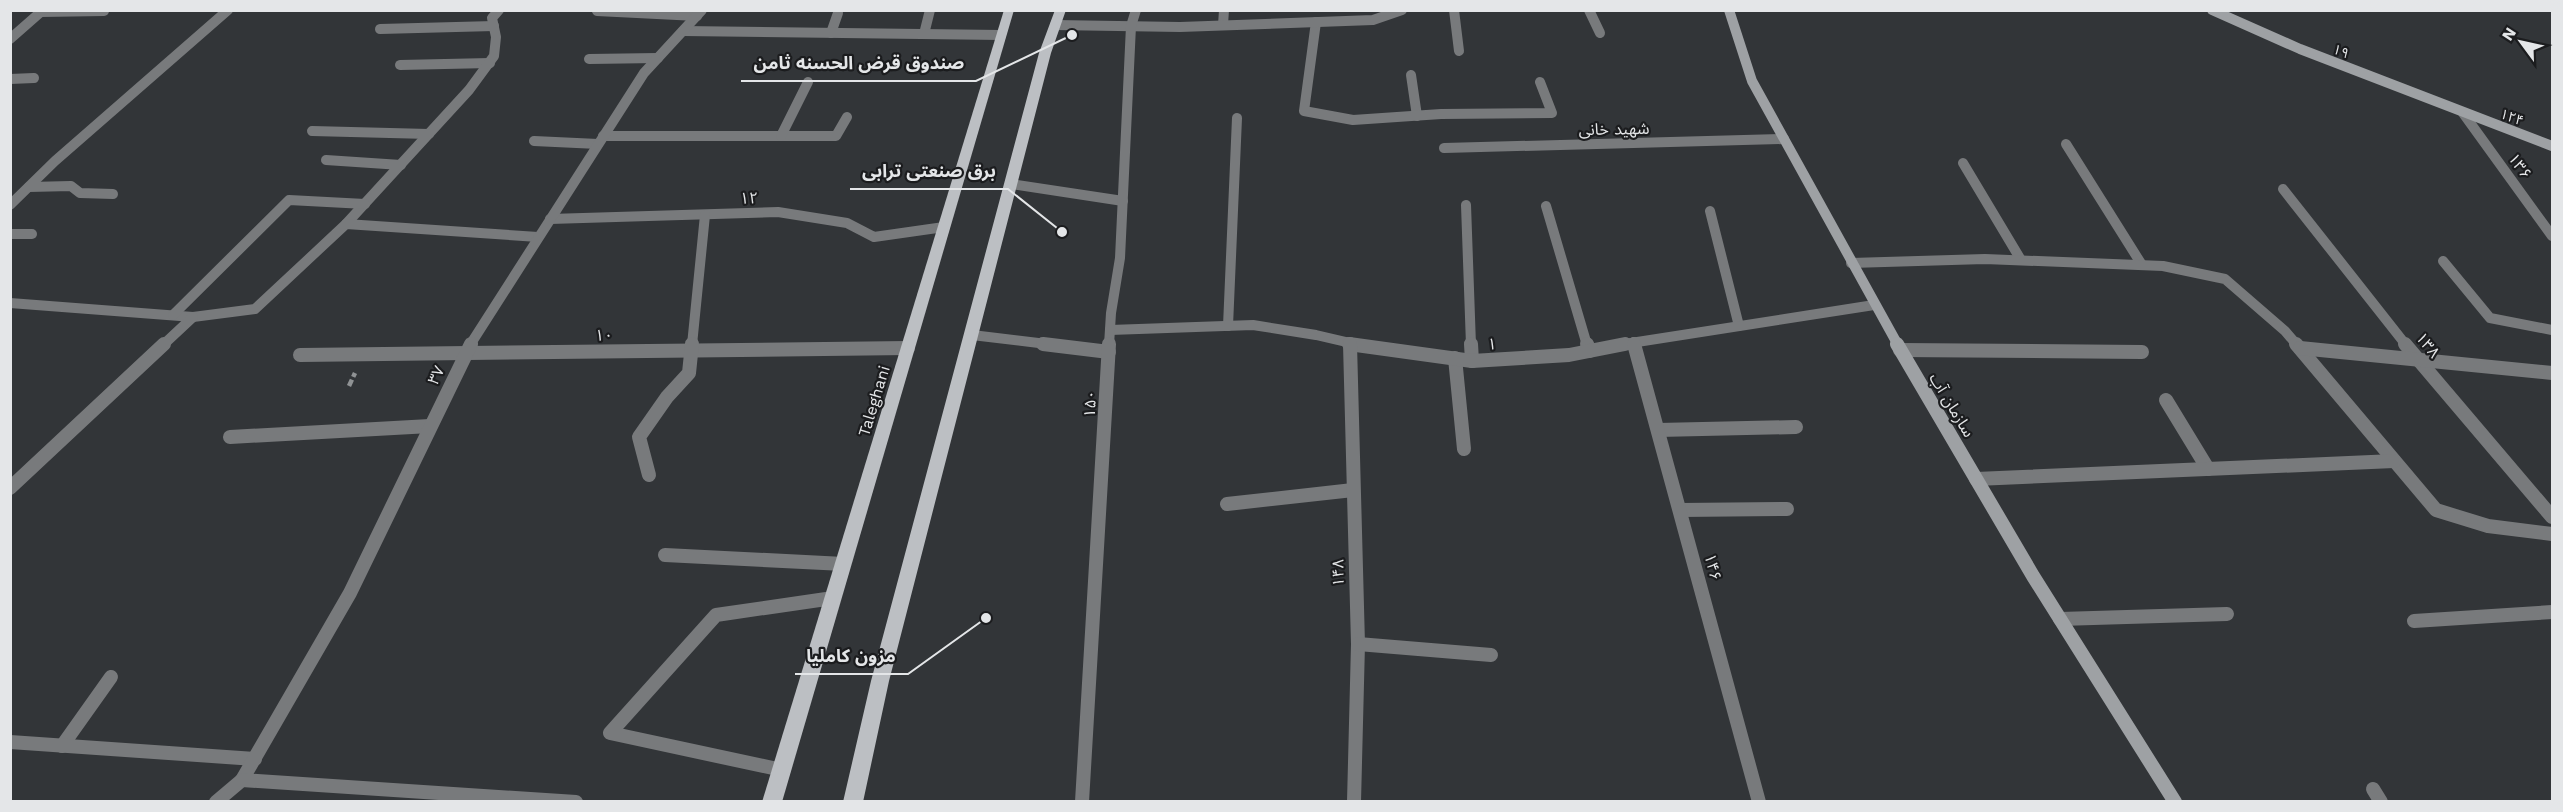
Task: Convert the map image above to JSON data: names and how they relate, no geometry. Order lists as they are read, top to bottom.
{
  "streets": {
    "main road": ["Taleghani"],
    "street": [
      "۱۹",
      "۱۲۴",
      "شهید خانی",
      "۱۳۶",
      "۱۲",
      "۱۰",
      "۱",
      "۱۳۸",
      "۳۷",
      "۱۵۰",
      "سازمان آب",
      "۱۴۶",
      "۱۴۸"
    ]
  },
  "crossings": [
    ["۱۹", "۱۲۴"],
    ["۱۹", "۱۳۶"],
    ["۱۲۴", "۱۳۶"],
    ["شهید خانی", "سازمان آب"],
    ["۱۲", "۳۷"],
    ["۱۲", "Taleghani"],
    ["۱۰", "۳۷"],
    ["۱۰", "Taleghani"],
    ["۱", "۱۵۰"],
    ["۱", "سازمان آب"],
    ["۱", "۱۴۶"],
    ["۱", "۱۴۸"]
  ],
  "places": ["صندوق قرض الحسنه ثامن", "برق صنعتی ترابی", "مزون کاملیا"],
  "north": "top left"
}
